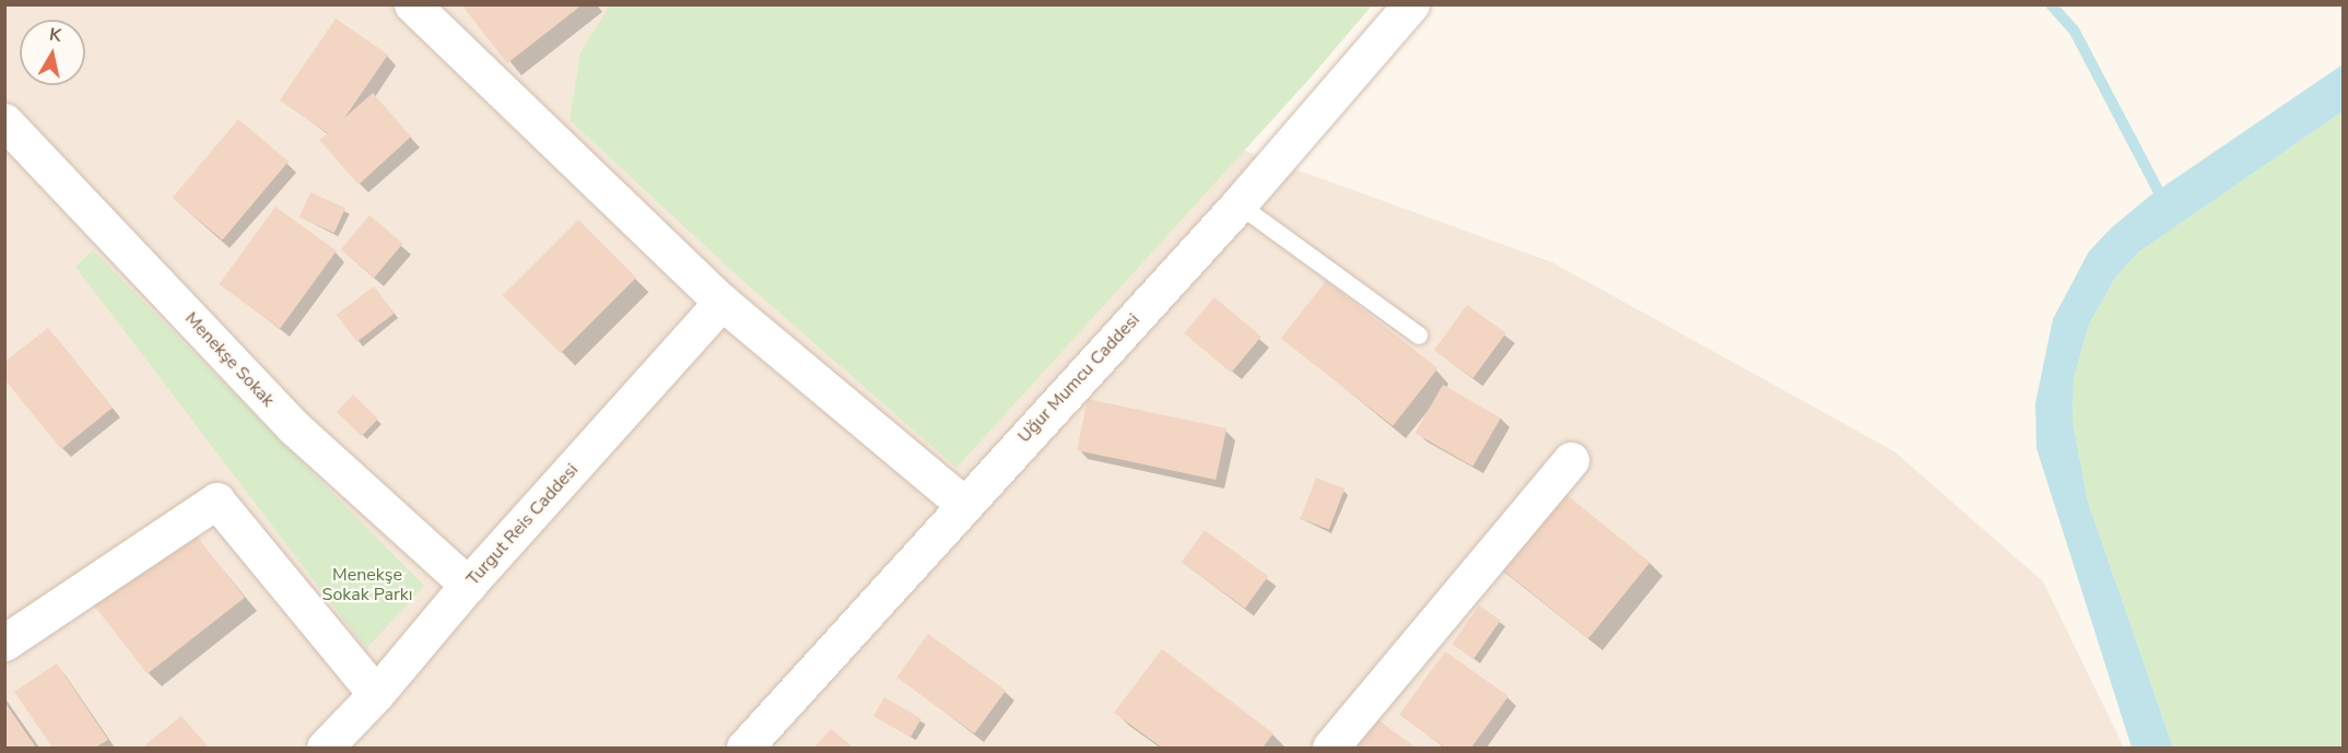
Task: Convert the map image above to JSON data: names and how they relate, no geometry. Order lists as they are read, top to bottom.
{
  "streets": {
    "street": ["Menekşe Sokak", "Uğur Mumcu Caddesi", "Turgut Reis Caddesi"]
  },
  "crossings": [
    ["Menekşe Sokak", "Turgut Reis Caddesi"]
  ],
  "parks": ["Menekşe Sokak Parkı"],
  "north": "top"
}
